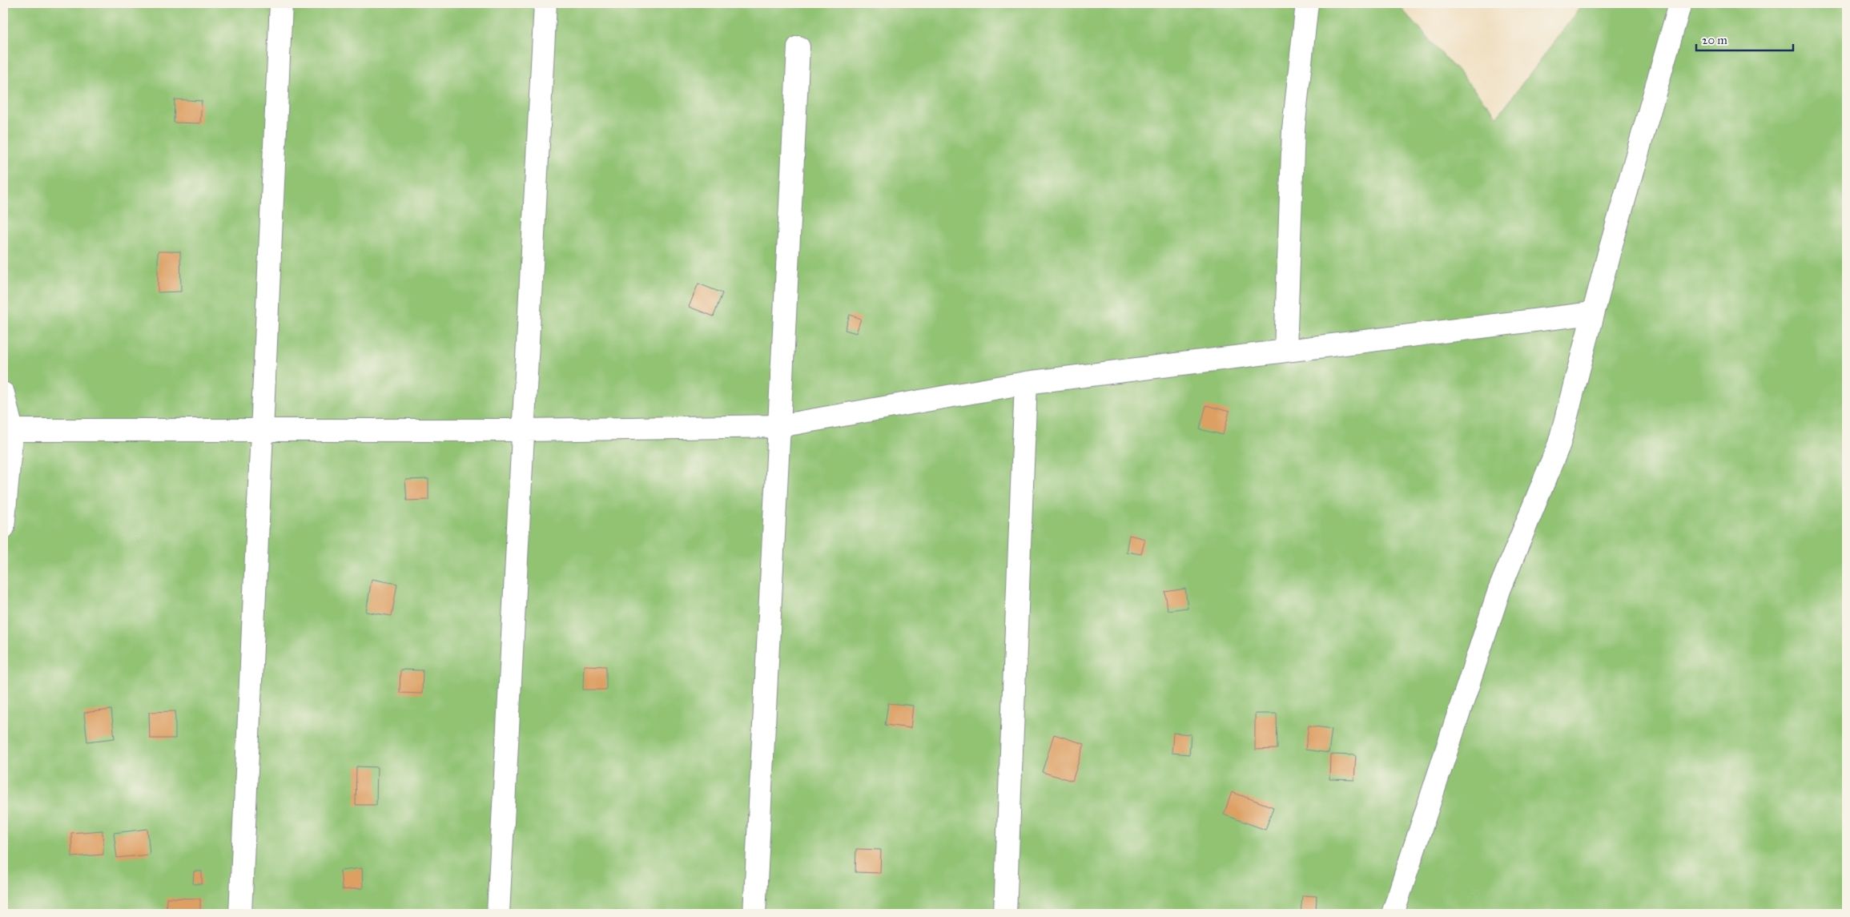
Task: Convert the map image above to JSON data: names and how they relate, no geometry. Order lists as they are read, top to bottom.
{
  "scale_bar": "20 m"
}
